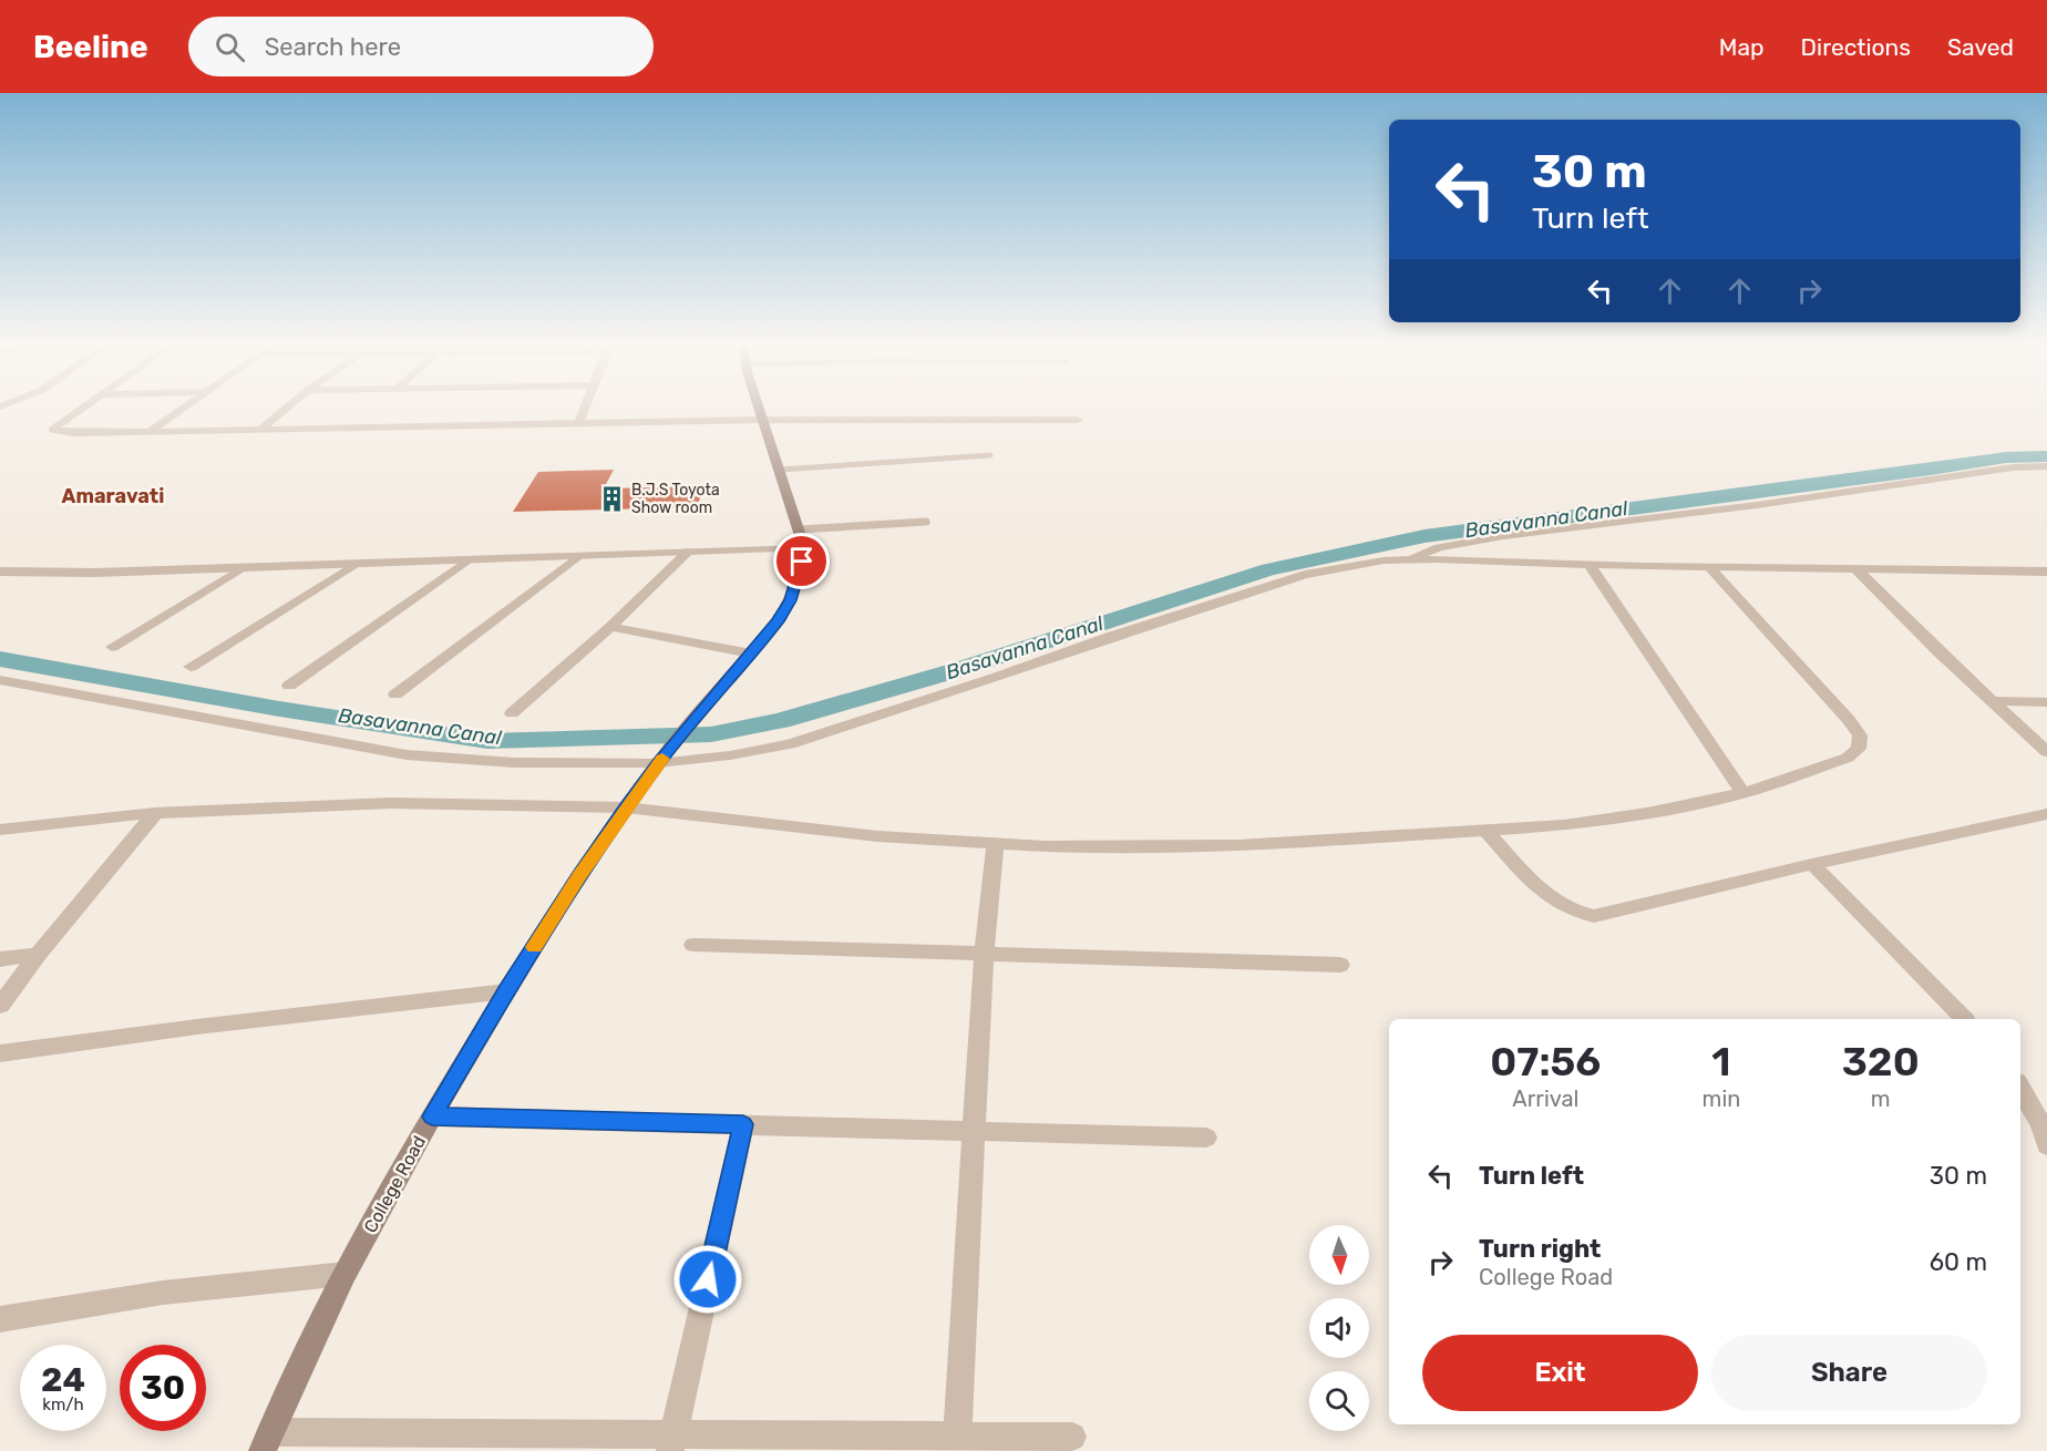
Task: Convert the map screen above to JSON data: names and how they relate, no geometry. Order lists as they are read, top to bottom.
{
  "streets": {
    "main road": ["College Road"]
  },
  "districts": ["Amaravati"],
  "water": ["Basavanna Canal"],
  "places": {
    "building": ["B.J.S Toyota Show room"]
  },
  "north": "bottom",
  "page": {
    "header": "Beeline",
    "search": "Search here",
    "nav": ["Map", "Directions", "Saved"],
    "turn": ["30 m", "Turn left"],
    "eta": [
      "07:56",
      "Arrival",
      "1",
      "min",
      "320",
      "m"
    ],
    "list": [
      {
        "name": "Turn left",
        "value": "30 m"
      },
      {
        "name": "Turn right",
        "note": "College Road",
        "value": "60 m"
      }
    ],
    "buttons": ["Exit", "Share"],
    "speed": "24 km/h",
    "limit": "30"
  }
}
